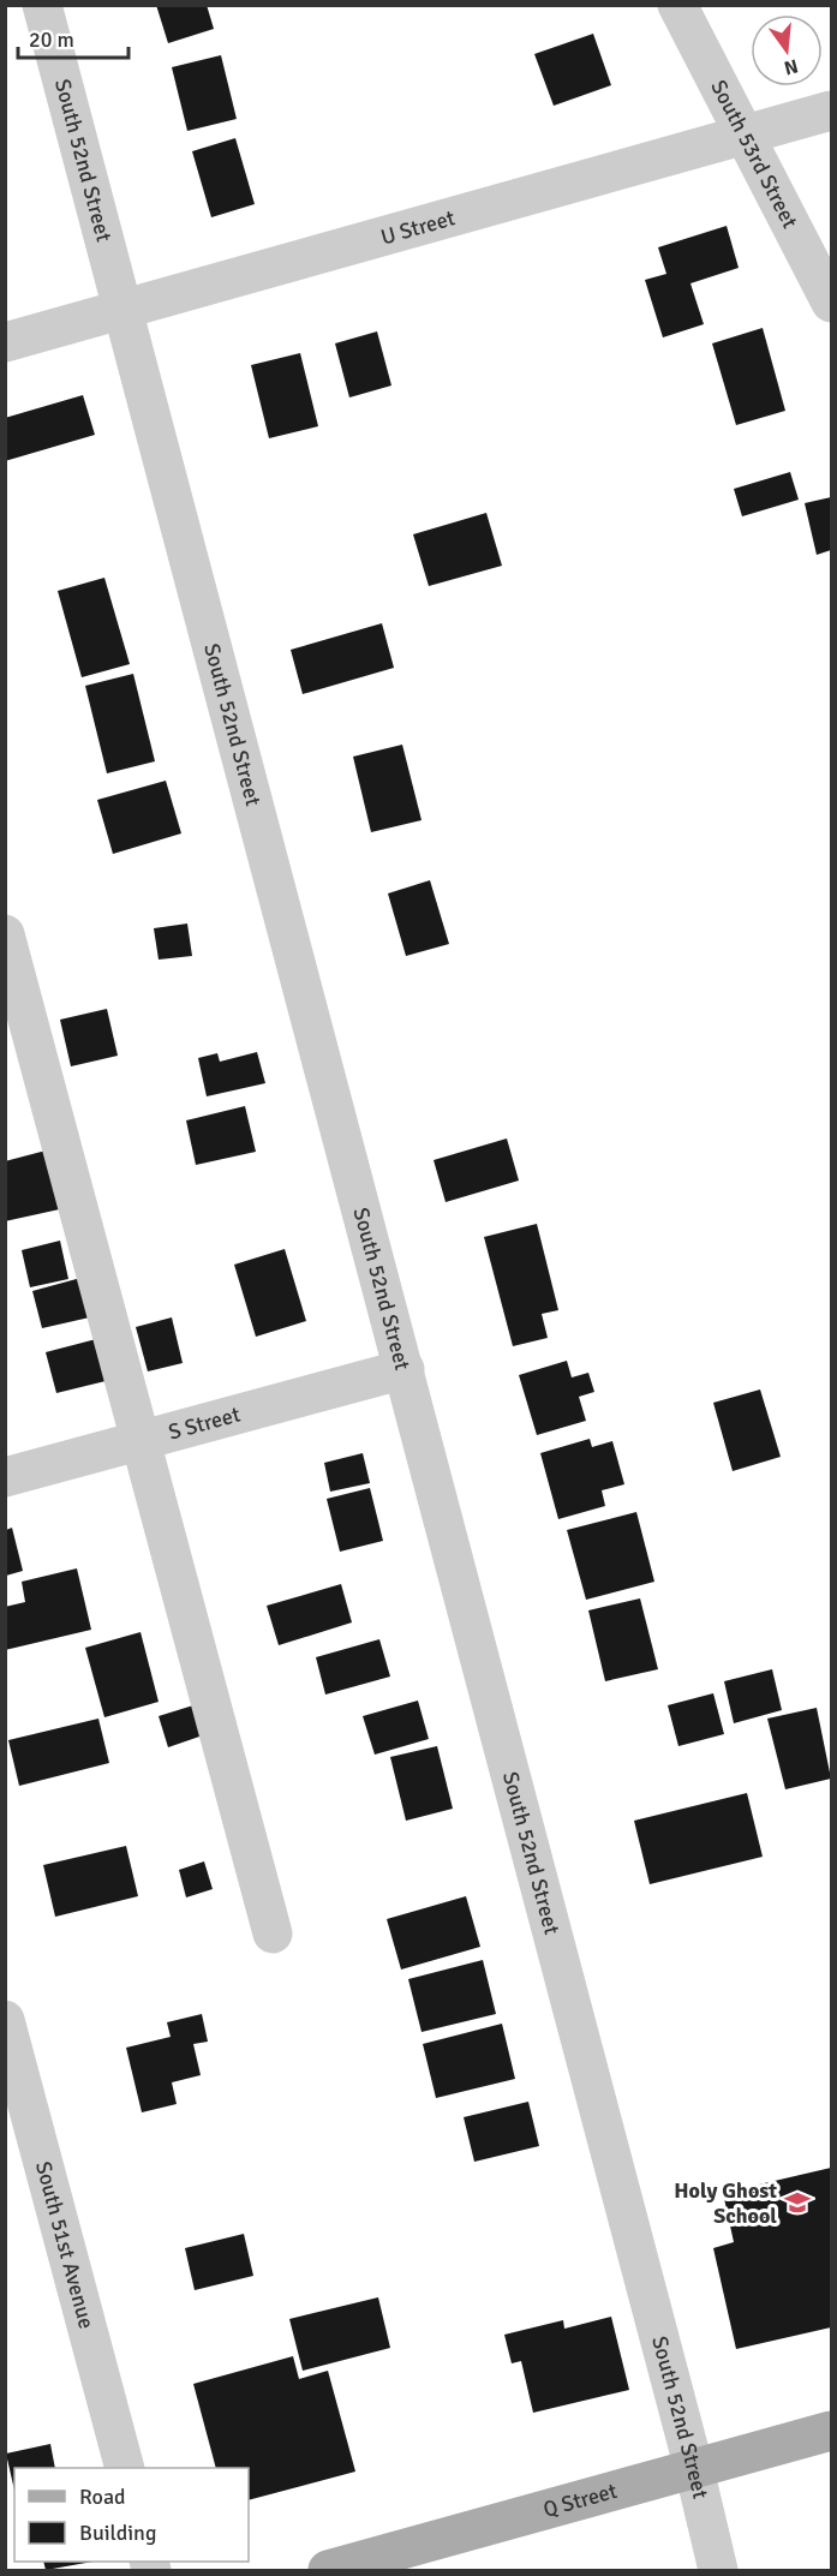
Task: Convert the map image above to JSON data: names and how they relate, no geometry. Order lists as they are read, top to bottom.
{
  "streets": {
    "main road": ["Q Street"],
    "street": [
      "South 53rd Street",
      "South 52nd Street",
      "U Street",
      "S Street",
      "South 51st Avenue"
    ]
  },
  "crossings": [
    ["South 53rd Street", "U Street"],
    ["South 52nd Street", "U Street"],
    ["South 52nd Street", "S Street"],
    ["South 52nd Street", "Q Street"]
  ],
  "places": {
    "school or university": ["Holy Ghost School"]
  },
  "legend": ["Road", "Building"],
  "scale_bar": "20 m",
  "north": "bottom"
}
